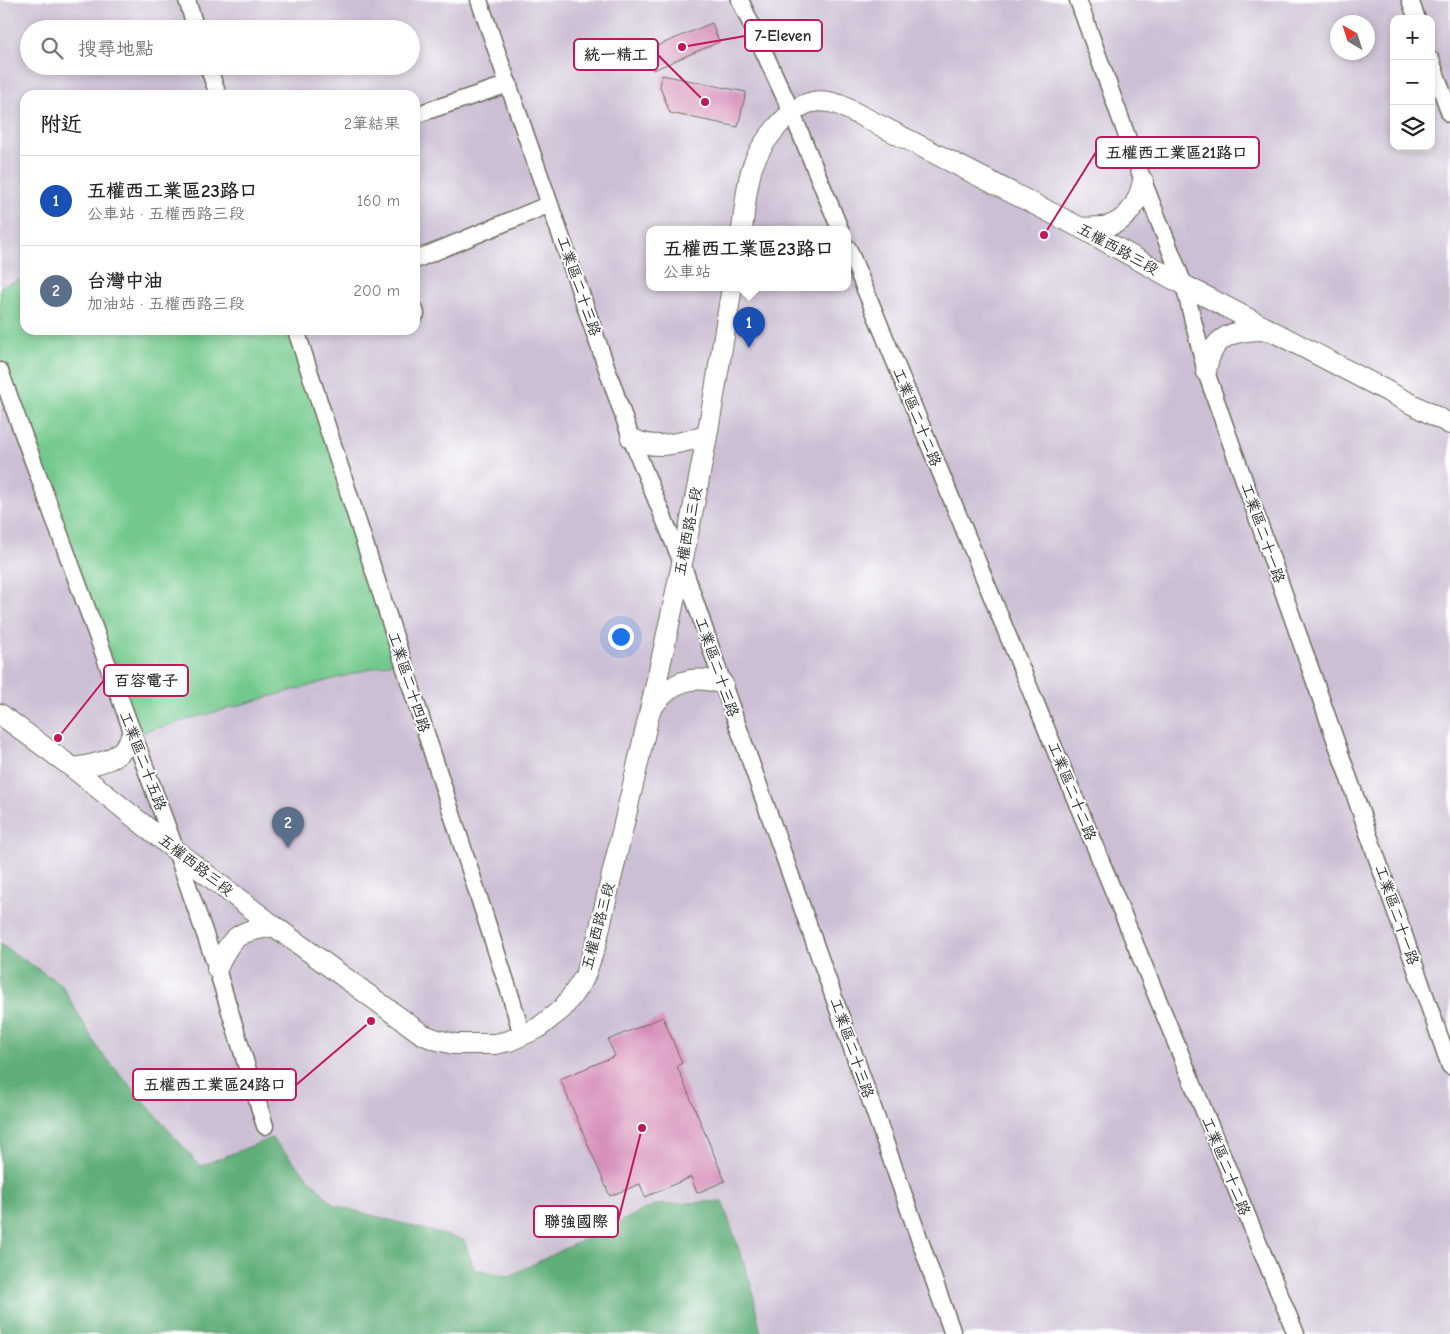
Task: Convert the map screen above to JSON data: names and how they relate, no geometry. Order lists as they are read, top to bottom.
{
  "streets": {
    "main road": ["五權西路三段"],
    "street": [
      "工業區二十三路",
      "工業區二十二路",
      "工業區二十一路",
      "工業區二十四路",
      "工業區二十五路"
    ]
  },
  "crossings": [
    ["五權西路三段", "工業區二十三路"],
    ["五權西路三段", "工業區二十一路"],
    ["五權西路三段", "工業區二十四路"],
    ["五權西路三段", "工業區二十五路"]
  ],
  "places": [
    "7-Eleven",
    "統一精工",
    "五權西工業區21路口",
    "百容電子",
    "五權西工業區24路口",
    "聯強國際"
  ],
  "north": "top left",
  "page": {
    "map_buttons": ["+", "−"],
    "search": "搜尋地點",
    "heading": ["附近", "2筆結果"],
    "list": [
      {
        "mark": "1",
        "name": "五權西工業區23路口",
        "note": "公車站 · 五權西路三段",
        "value": "160 m"
      },
      {
        "mark": "2",
        "name": "台灣中油",
        "note": "加油站 · 五權西路三段",
        "value": "200 m"
      }
    ],
    "popup": ["五權西工業區23路口", "公車站"],
    "pins": ["1", "2"]
  }
}
